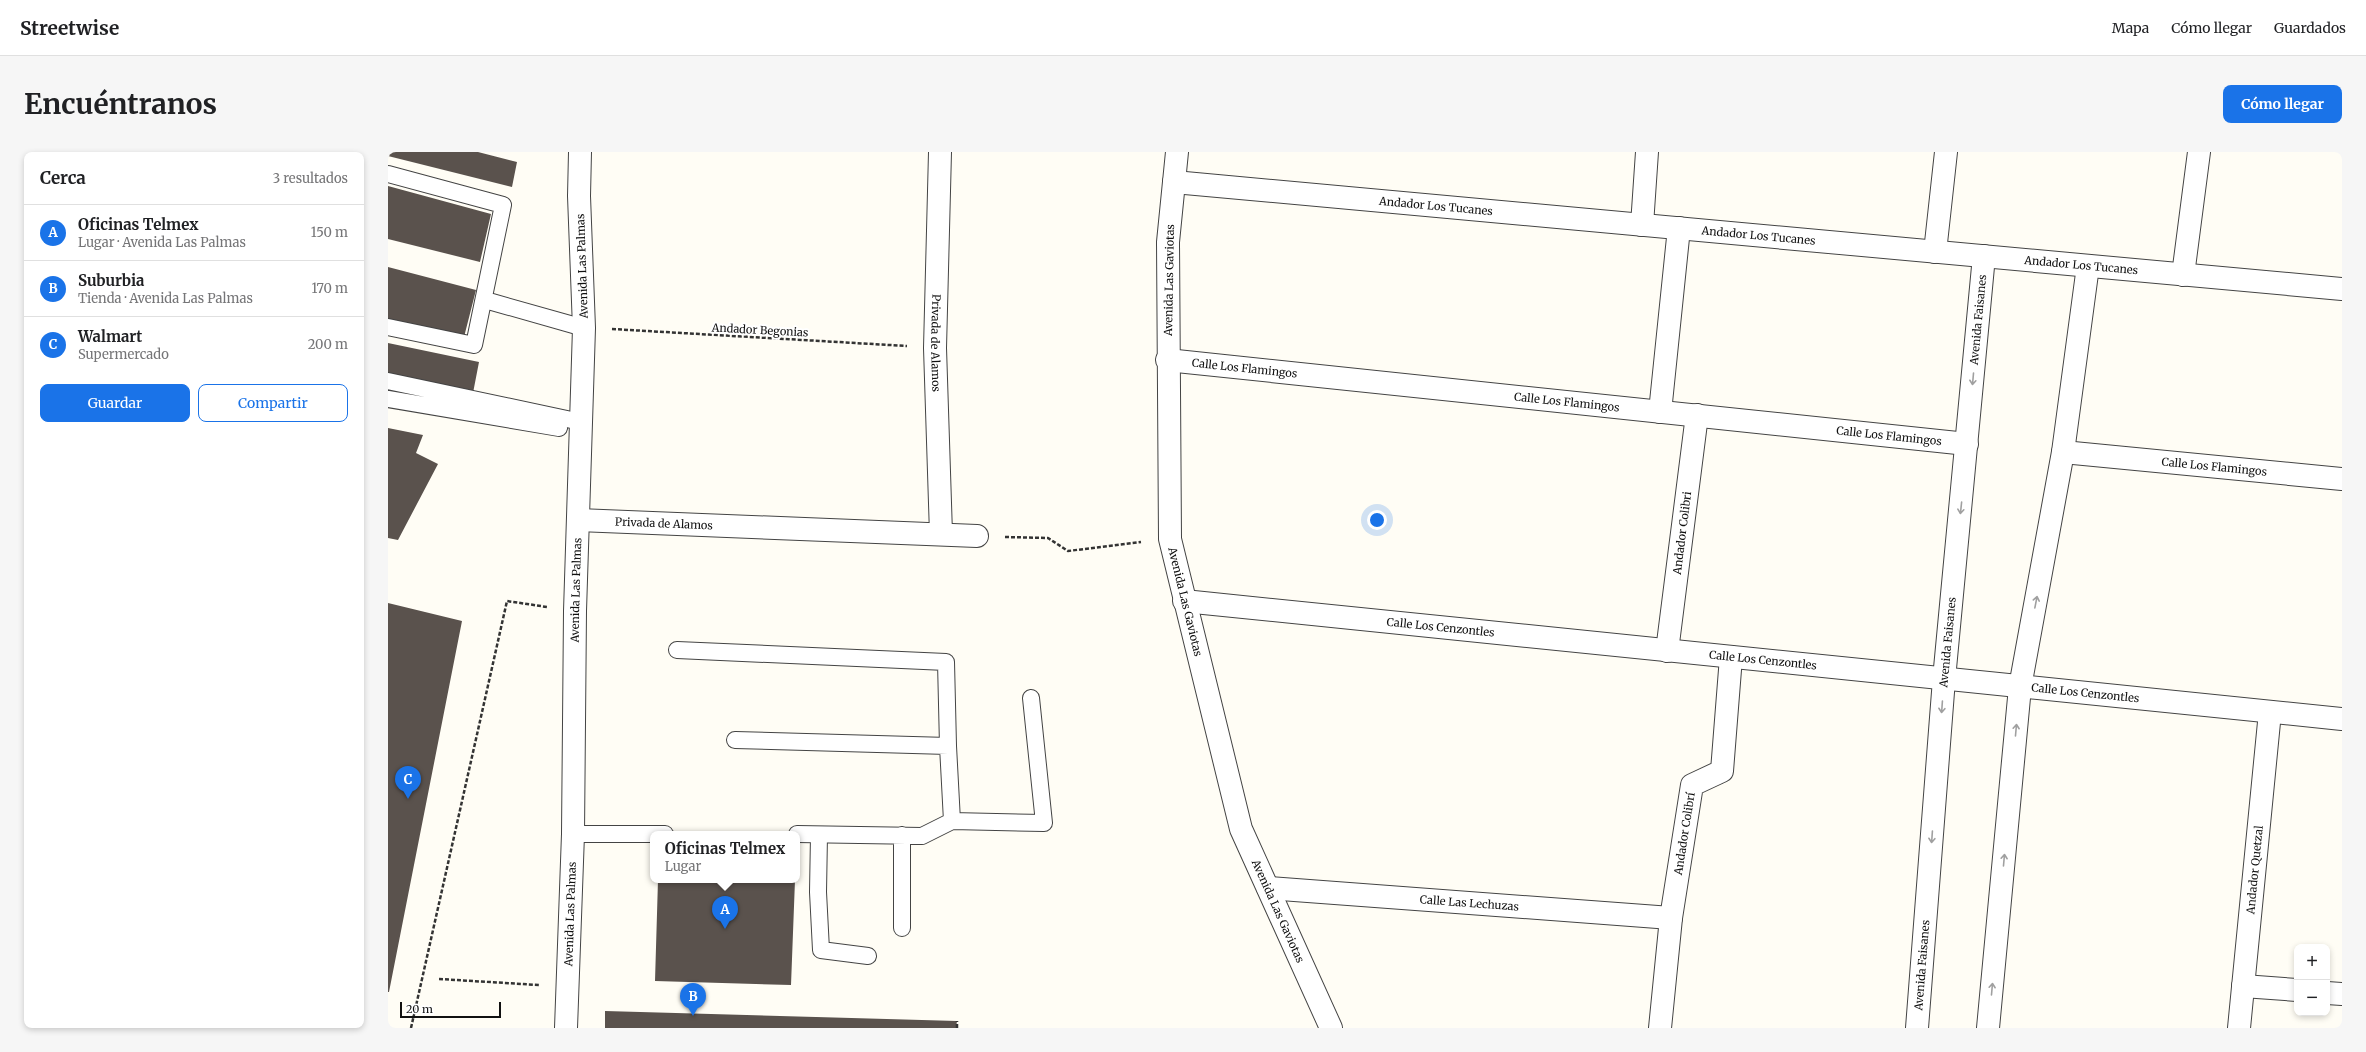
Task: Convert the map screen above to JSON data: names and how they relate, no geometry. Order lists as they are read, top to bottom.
{
  "streets": {
    "street": [
      "Andador Los Tucanes",
      "Avenida Las Palmas",
      "Avenida Las Gaviotas",
      "Avenida Faisanes",
      "Privada de Alamos",
      "Calle Los Flamingos",
      "Andador Colibri",
      "Calle Los Cenzontles",
      "Andador Colibrí",
      "Andador Quetzal",
      "Calle Las Lechuzas"
    ],
    "path": ["Andador Begonias"]
  },
  "crossings": [
    ["Andador Los Tucanes", "Avenida Las Gaviotas"],
    ["Andador Los Tucanes", "Avenida Faisanes"],
    ["Avenida Las Palmas", "Andador Begonias"],
    ["Avenida Las Palmas", "Privada de Alamos"],
    ["Avenida Las Gaviotas", "Calle Los Flamingos"],
    ["Avenida Las Gaviotas", "Calle Los Cenzontles"],
    ["Avenida Las Gaviotas", "Calle Las Lechuzas"],
    ["Avenida Faisanes", "Calle Los Flamingos"],
    ["Avenida Faisanes", "Calle Los Cenzontles"],
    ["Andador Begonias", "Privada de Alamos"],
    ["Calle Los Flamingos", "Andador Colibri"],
    ["Andador Colibri", "Calle Los Cenzontles"],
    ["Calle Los Cenzontles", "Andador Colibrí"],
    ["Calle Los Cenzontles", "Andador Quetzal"],
    ["Andador Colibrí", "Calle Las Lechuzas"]
  ],
  "scale_bar": "20 m",
  "page": {
    "header": "Streetwise",
    "nav": ["Mapa", "Cómo llegar", "Guardados"],
    "buttons": [
      "Cómo llegar",
      ["Guardar", "Compartir"]
    ],
    "title": "Encuéntranos",
    "heading": ["Cerca", "3 resultados"],
    "list": [
      {
        "mark": "A",
        "name": "Oficinas Telmex",
        "note": "Lugar · Avenida Las Palmas",
        "value": "150 m"
      },
      {
        "mark": "B",
        "name": "Suburbia",
        "note": "Tienda · Avenida Las Palmas",
        "value": "170 m"
      },
      {
        "mark": "C",
        "name": "Walmart",
        "note": "Supermercado",
        "value": "200 m"
      }
    ],
    "pins": ["C", "A", "B"],
    "popup": ["Oficinas Telmex", "Lugar"],
    "map_buttons": ["+", "−"],
    "scale": "20 m"
  }
}
